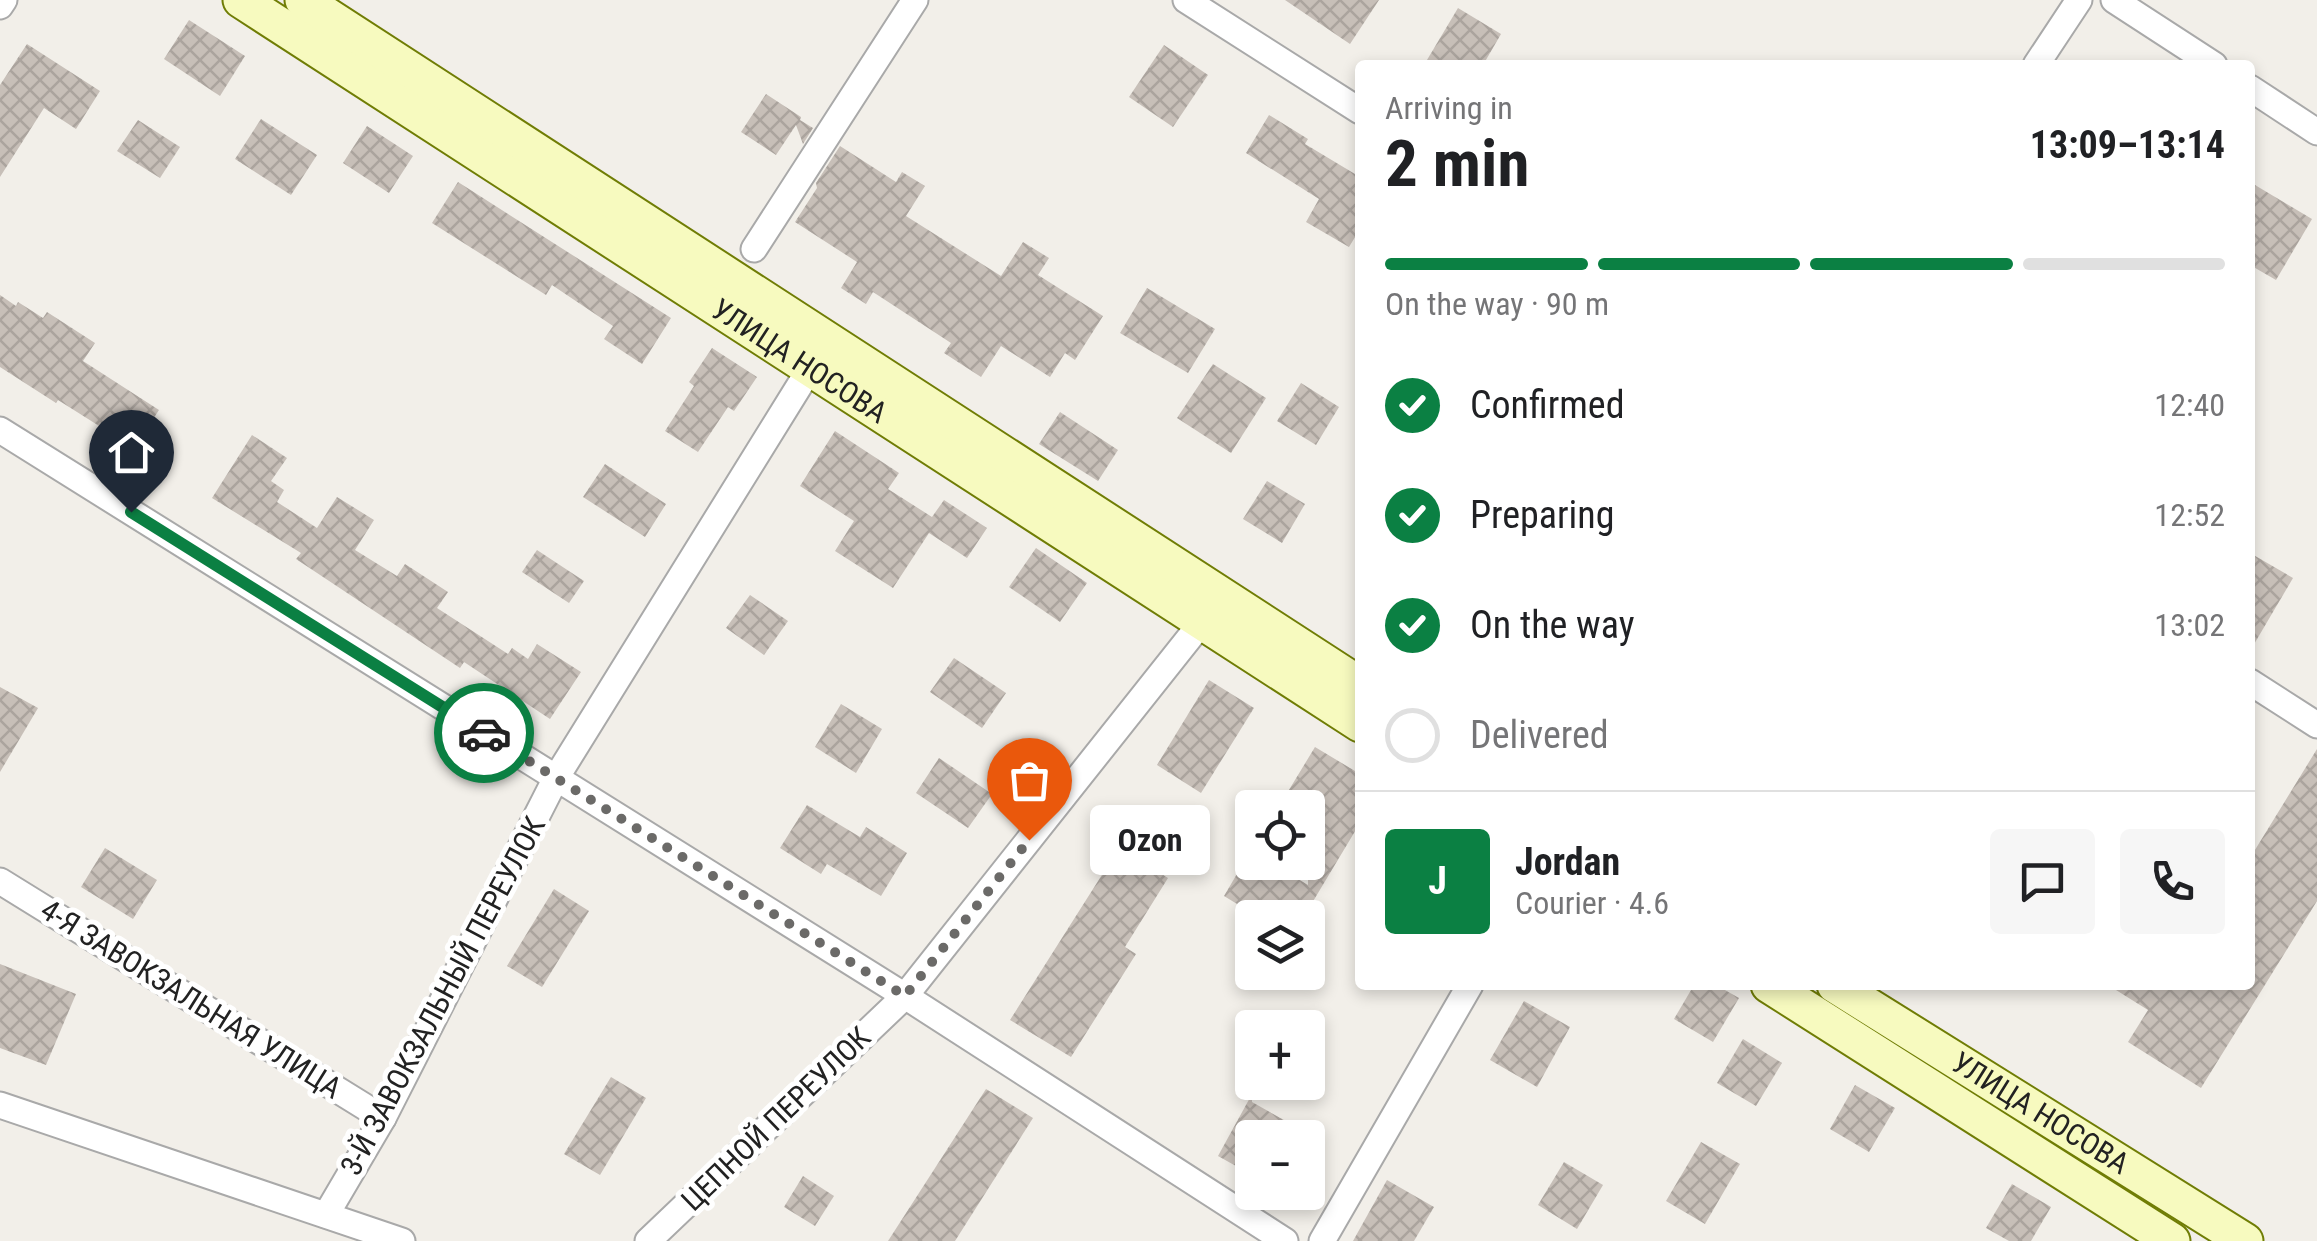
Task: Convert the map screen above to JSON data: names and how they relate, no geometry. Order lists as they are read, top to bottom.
{
  "streets": {
    "main road": ["УЛИЦА НОСОВА"],
    "street": ["3-Й ЗАВОКЗАЛЬНЫЙ ПЕРЕУЛОК", "4-Я ЗАВОКЗАЛЬНАЯ УЛИЦА", "ЦЕПНОЙ ПЕРЕУЛОК"]
  },
  "crossings": [
    ["УЛИЦА НОСОВА", "3-Й ЗАВОКЗАЛЬНЫЙ ПЕРЕУЛОК"],
    ["УЛИЦА НОСОВА", "ЦЕПНОЙ ПЕРЕУЛОК"],
    ["3-Й ЗАВОКЗАЛЬНЫЙ ПЕРЕУЛОК", "4-Я ЗАВОКЗАЛЬНАЯ УЛИЦА"]
  ],
  "places": ["Ozon"],
  "page": {
    "heading": ["2 min", "Arriving in", "13:09–13:14"],
    "panel": ["Jordan", "Courier · 4.6"],
    "bar": "On the way · 90 m",
    "list": [
      ["Confirmed", "12:40"],
      ["Preparing", "12:52"],
      ["On the way", "13:02"],
      "Delivered"
    ],
    "map_buttons": ["+", "−"],
    "bubble": "Ozon",
    "round": "J"
  }
}
